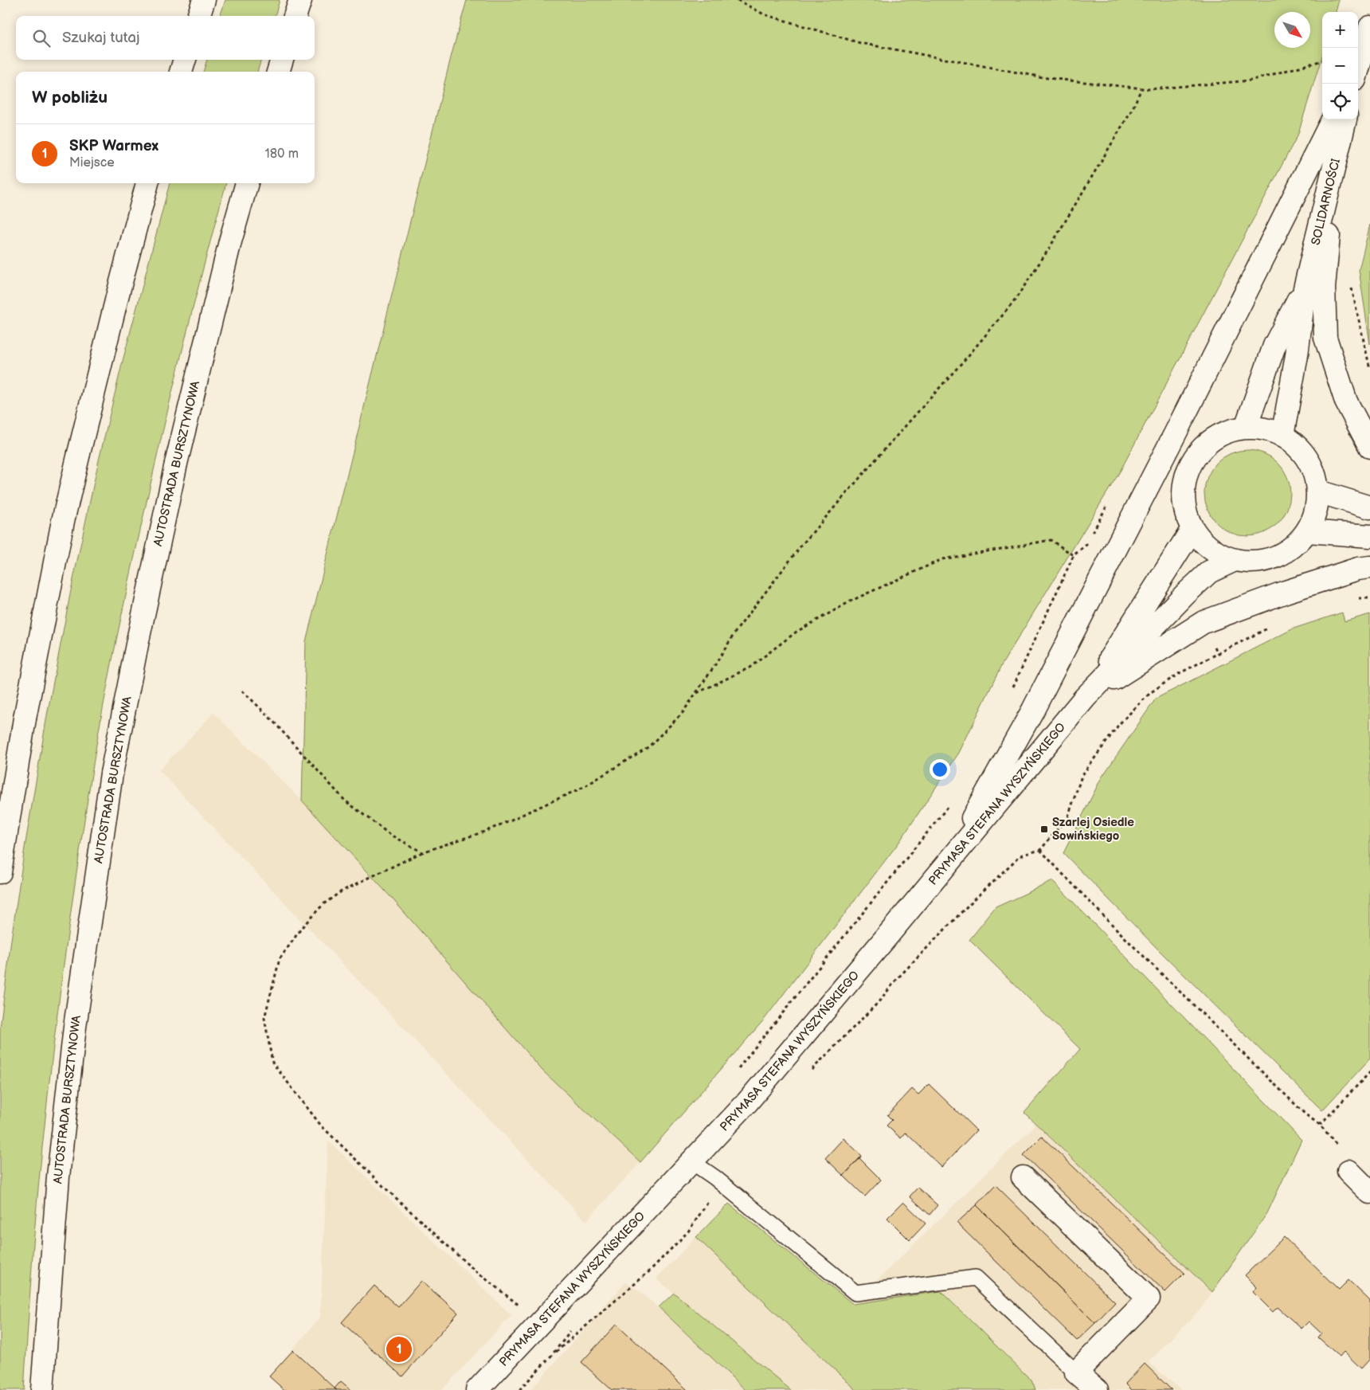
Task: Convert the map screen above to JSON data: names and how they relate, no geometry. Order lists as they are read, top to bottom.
{
  "streets": {
    "main road": ["SOLIDARNOŚCI", "AUTOSTRADA BURSZTYNOWA", "PRYMASA STEFANA WYSZYŃSKIEGO"]
  },
  "crossings": [
    ["SOLIDARNOŚCI", "PRYMASA STEFANA WYSZYŃSKIEGO"]
  ],
  "places": {
    "transit": ["Szarlej Osiedle Sowińskiego"]
  },
  "north": "bottom right",
  "page": {
    "map_buttons": ["+", "−"],
    "search": "Szukaj tutaj",
    "heading": "W pobliżu",
    "list": [
      {
        "mark": "1",
        "name": "SKP Warmex",
        "note": "Miejsce",
        "value": "180 m"
      }
    ],
    "pins": "1"
  }
}
